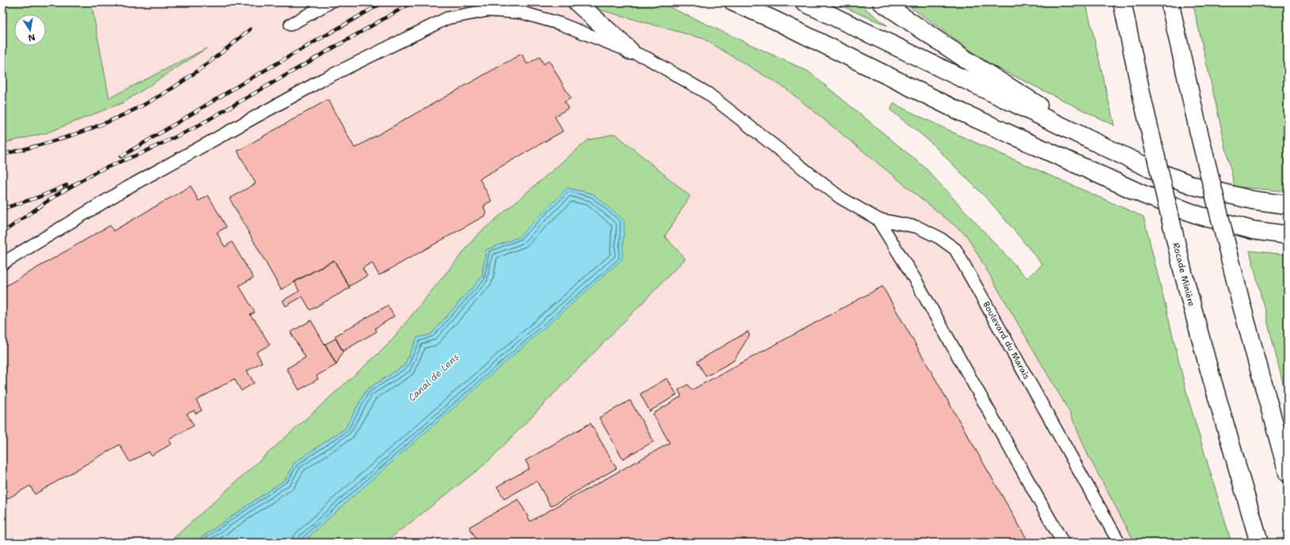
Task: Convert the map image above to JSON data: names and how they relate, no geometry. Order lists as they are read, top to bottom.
{
  "streets": {
    "highway": ["Rocade Minière"],
    "lane": ["Boulevard du Marais"]
  },
  "water": ["Canal de Lens"],
  "north": "bottom"
}
